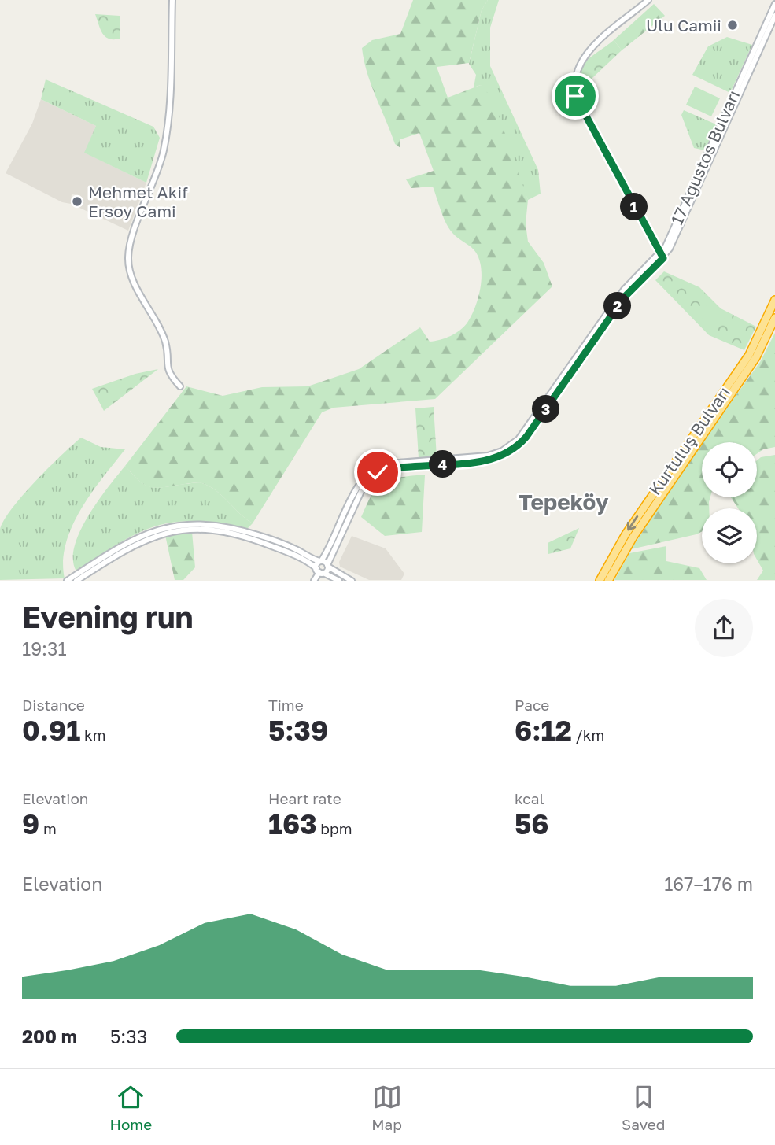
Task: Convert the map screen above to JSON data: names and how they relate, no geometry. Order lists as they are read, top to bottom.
{
  "streets": {
    "highway": ["Kurtuluş Bulvarı"],
    "main road": ["17 Ağustos Bulvarı"]
  },
  "districts": ["Tepeköy"],
  "places": ["Ulu Camii", "Mehmet Akif Ersoy Cami"],
  "page": {
    "pins": [
      "1",
      "2",
      "3",
      "4"
    ],
    "heading": ["Evening run", "19:31"],
    "stats": [
      ["Distance", "0.91 km"],
      ["Time", "5:39"],
      ["Pace", "6:12 /km"],
      ["Elevation", "9 m"],
      ["Heart rate", "163 bpm"],
      ["kcal", "56"]
    ],
    "chart": ["Elevation", "167–176 m"],
    "list": [
      {
        "name": "200 m",
        "note": "5:33"
      }
    ],
    "tabs": ["Home", "Map", "Saved"]
  }
}
